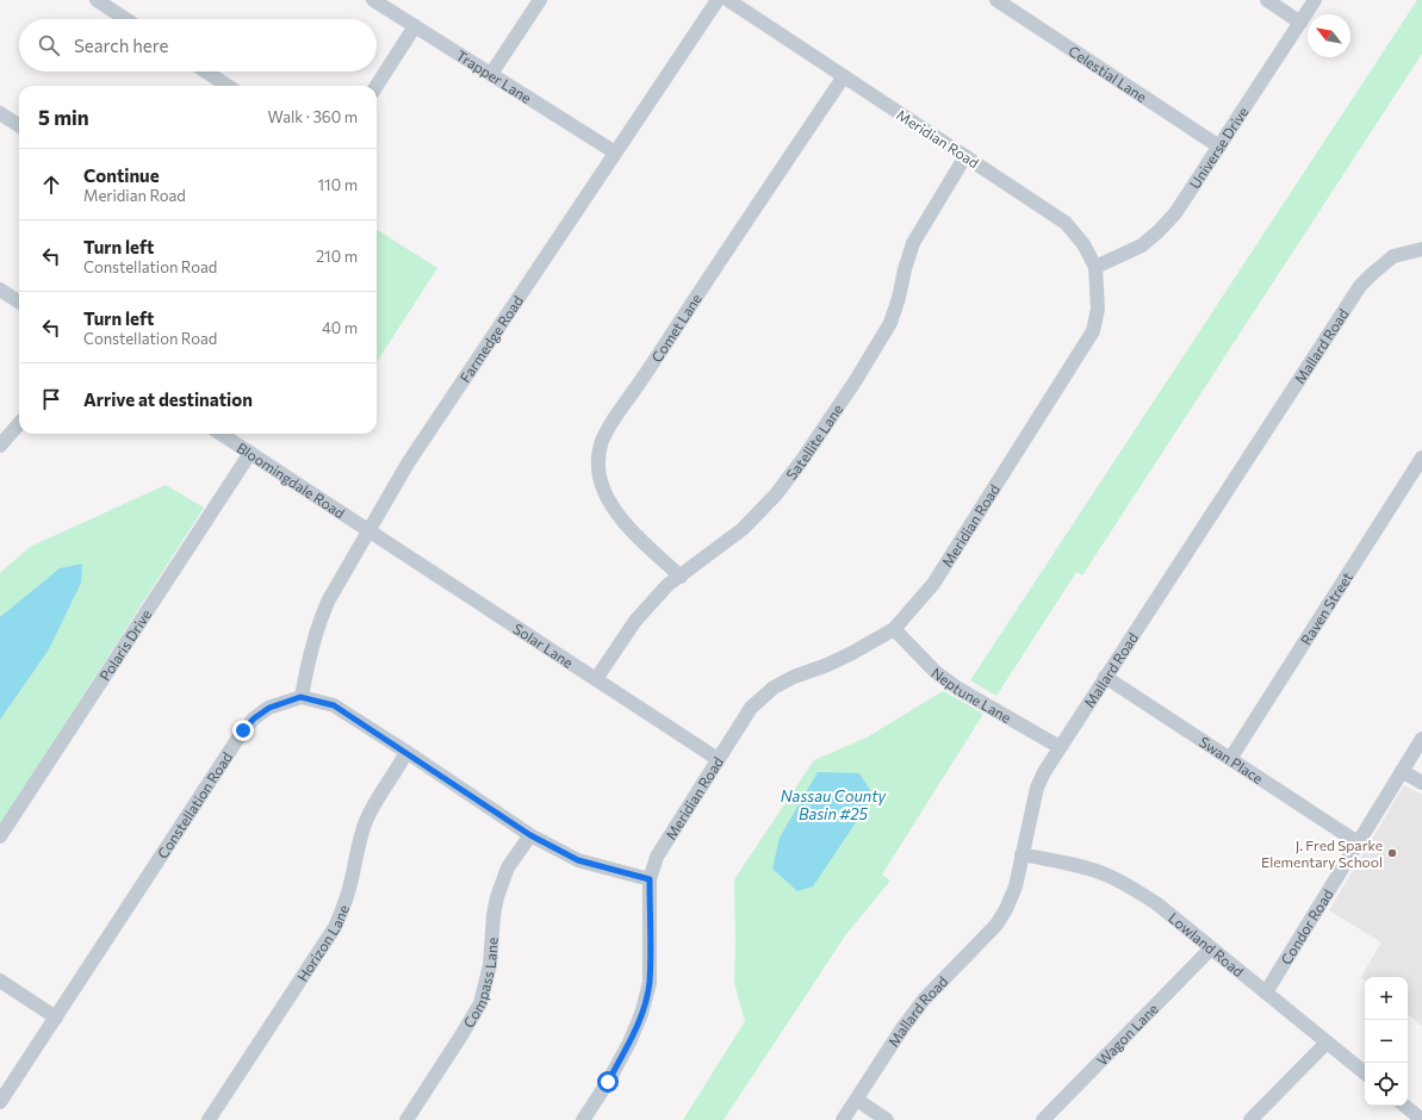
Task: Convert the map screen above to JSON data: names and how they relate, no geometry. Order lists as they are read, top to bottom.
{
  "streets": {
    "street": [
      "Celestial Lane",
      "Trapper Lane",
      "Meridian Road",
      "Universe Drive",
      "Comet Lane",
      "Farmedge Road",
      "Mallard Road",
      "Satellite Lane",
      "Bloomingdale Road",
      "Raven Street",
      "Polaris Drive",
      "Solar Lane",
      "Neptune Lane",
      "Swan Place",
      "Constellation Road",
      "Condor Road",
      "Horizon Lane",
      "Lowland Road",
      "Compass Lane",
      "Wagon Lane"
    ]
  },
  "crossings": [
    ["Celestial Lane", "Universe Drive"],
    ["Trapper Lane", "Farmedge Road"],
    ["Meridian Road", "Universe Drive"],
    ["Meridian Road", "Comet Lane"],
    ["Meridian Road", "Satellite Lane"],
    ["Meridian Road", "Solar Lane"],
    ["Meridian Road", "Neptune Lane"],
    ["Comet Lane", "Satellite Lane"],
    ["Farmedge Road", "Bloomingdale Road"],
    ["Farmedge Road", "Solar Lane"],
    ["Farmedge Road", "Constellation Road"],
    ["Mallard Road", "Neptune Lane"],
    ["Mallard Road", "Swan Place"],
    ["Mallard Road", "Lowland Road"],
    ["Satellite Lane", "Solar Lane"],
    ["Bloomingdale Road", "Polaris Drive"],
    ["Bloomingdale Road", "Solar Lane"],
    ["Raven Street", "Swan Place"],
    ["Swan Place", "Condor Road"],
    ["Condor Road", "Lowland Road"],
    ["Lowland Road", "Wagon Lane"]
  ],
  "water": ["Nassau County Basin #25"],
  "places": ["J. Fred Sparke Elementary School"],
  "north": "top left",
  "page": {
    "search": "Search here",
    "heading": ["5 min", "Walk · 360 m"],
    "list": [
      ["Continue", "Meridian Road", "110 m"],
      ["Turn left", "Constellation Road", "210 m"],
      ["Turn left", "Constellation Road", "40 m"],
      "Arrive at destination"
    ],
    "map_buttons": ["+", "−"]
  }
}
